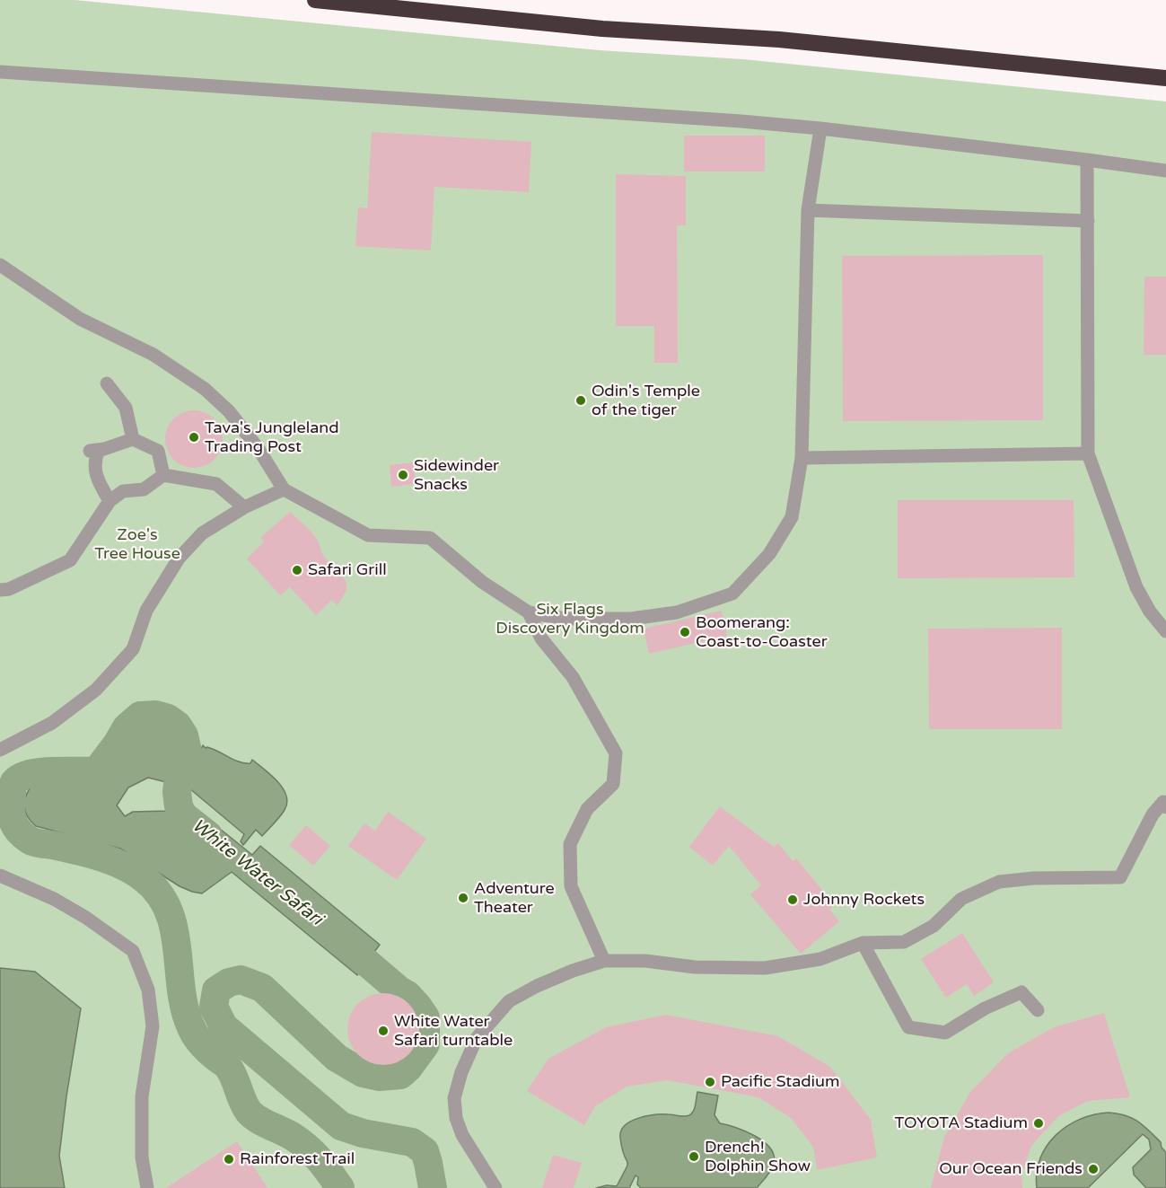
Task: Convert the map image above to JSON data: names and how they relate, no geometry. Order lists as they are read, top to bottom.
{
  "water": ["White Water Safari"],
  "parks": ["Zoe's Tree House", "Six Flags Discovery Kingdom"],
  "places": [
    "Odin's Temple of the tiger",
    "Tava's Jungleland Trading Post",
    "Sidewinder Snacks",
    "Safari Grill",
    "Boomerang: Coast-to-Coaster",
    "Adventure Theater",
    "Johnny Rockets",
    "White Water Safari turntable",
    "Pacific Stadium",
    "TOYOTA Stadium",
    "Drench! Dolphin Show",
    "Rainforest Trail",
    "Our Ocean Friends"
  ]
}
